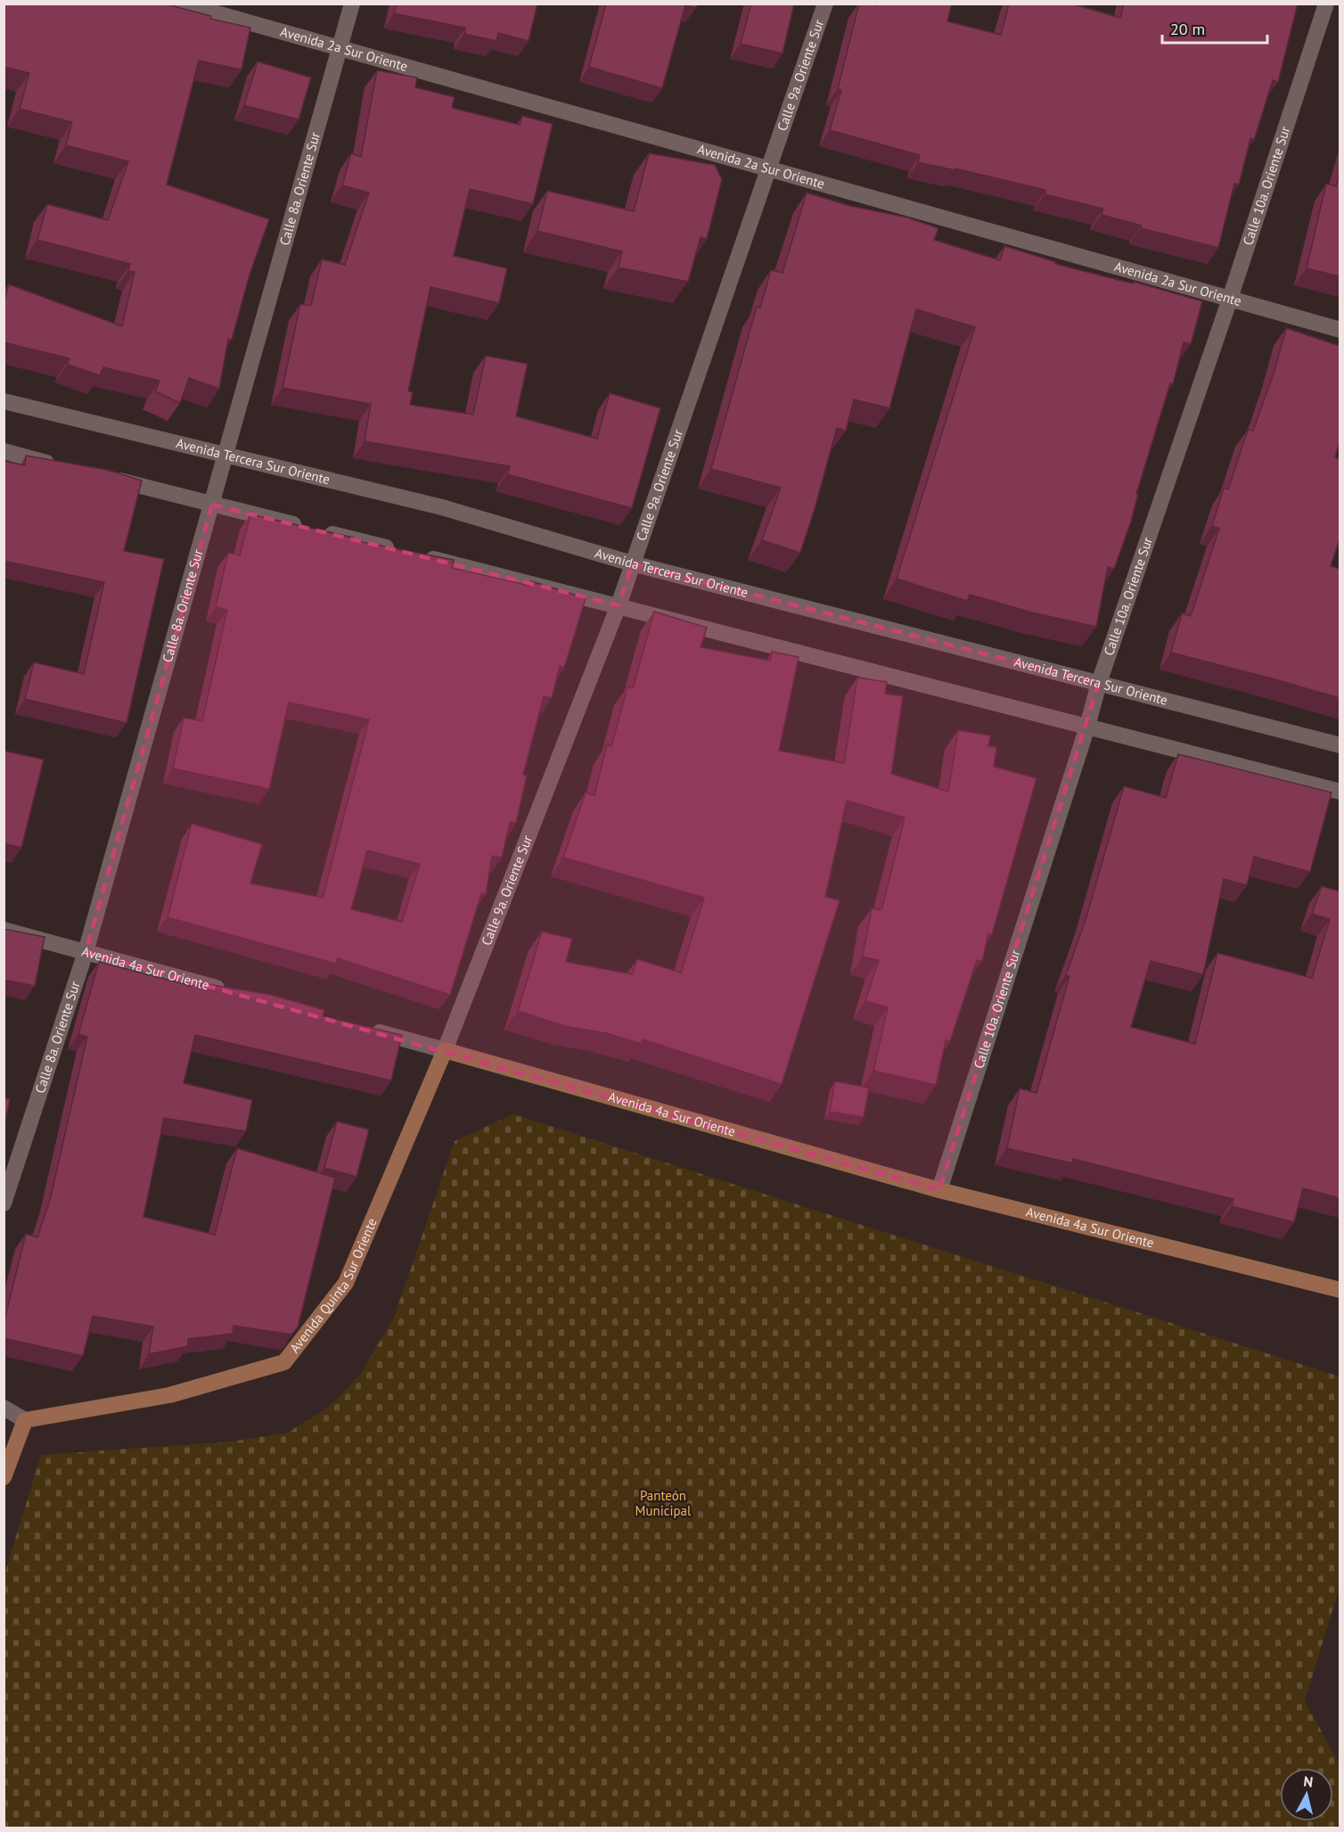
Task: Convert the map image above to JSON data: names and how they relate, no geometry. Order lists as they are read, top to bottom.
{
  "streets": {
    "street": [
      "Avenida 2a Sur Oriente",
      "Calle 9a. Oriente Sur",
      "Calle 10a. Oriente Sur",
      "Calle 8a. Oriente Sur",
      "Avenida Tercera Sur Oriente",
      "Avenida 4a Sur Oriente",
      "Avenida Quinta Sur Oriente"
    ]
  },
  "crossings": [
    ["Avenida 2a Sur Oriente", "Calle 9a. Oriente Sur"],
    ["Avenida 2a Sur Oriente", "Calle 10a. Oriente Sur"],
    ["Avenida 2a Sur Oriente", "Calle 8a. Oriente Sur"],
    ["Calle 9a. Oriente Sur", "Avenida Tercera Sur Oriente"],
    ["Calle 9a. Oriente Sur", "Avenida 4a Sur Oriente"],
    ["Calle 9a. Oriente Sur", "Avenida Quinta Sur Oriente"],
    ["Calle 10a. Oriente Sur", "Avenida Tercera Sur Oriente"],
    ["Calle 10a. Oriente Sur", "Avenida 4a Sur Oriente"],
    ["Calle 8a. Oriente Sur", "Avenida Tercera Sur Oriente"],
    ["Calle 8a. Oriente Sur", "Avenida 4a Sur Oriente"],
    ["Avenida 4a Sur Oriente", "Avenida Quinta Sur Oriente"]
  ],
  "parks": ["Panteón Municipal"],
  "scale_bar": "20 m",
  "north": "top"
}
